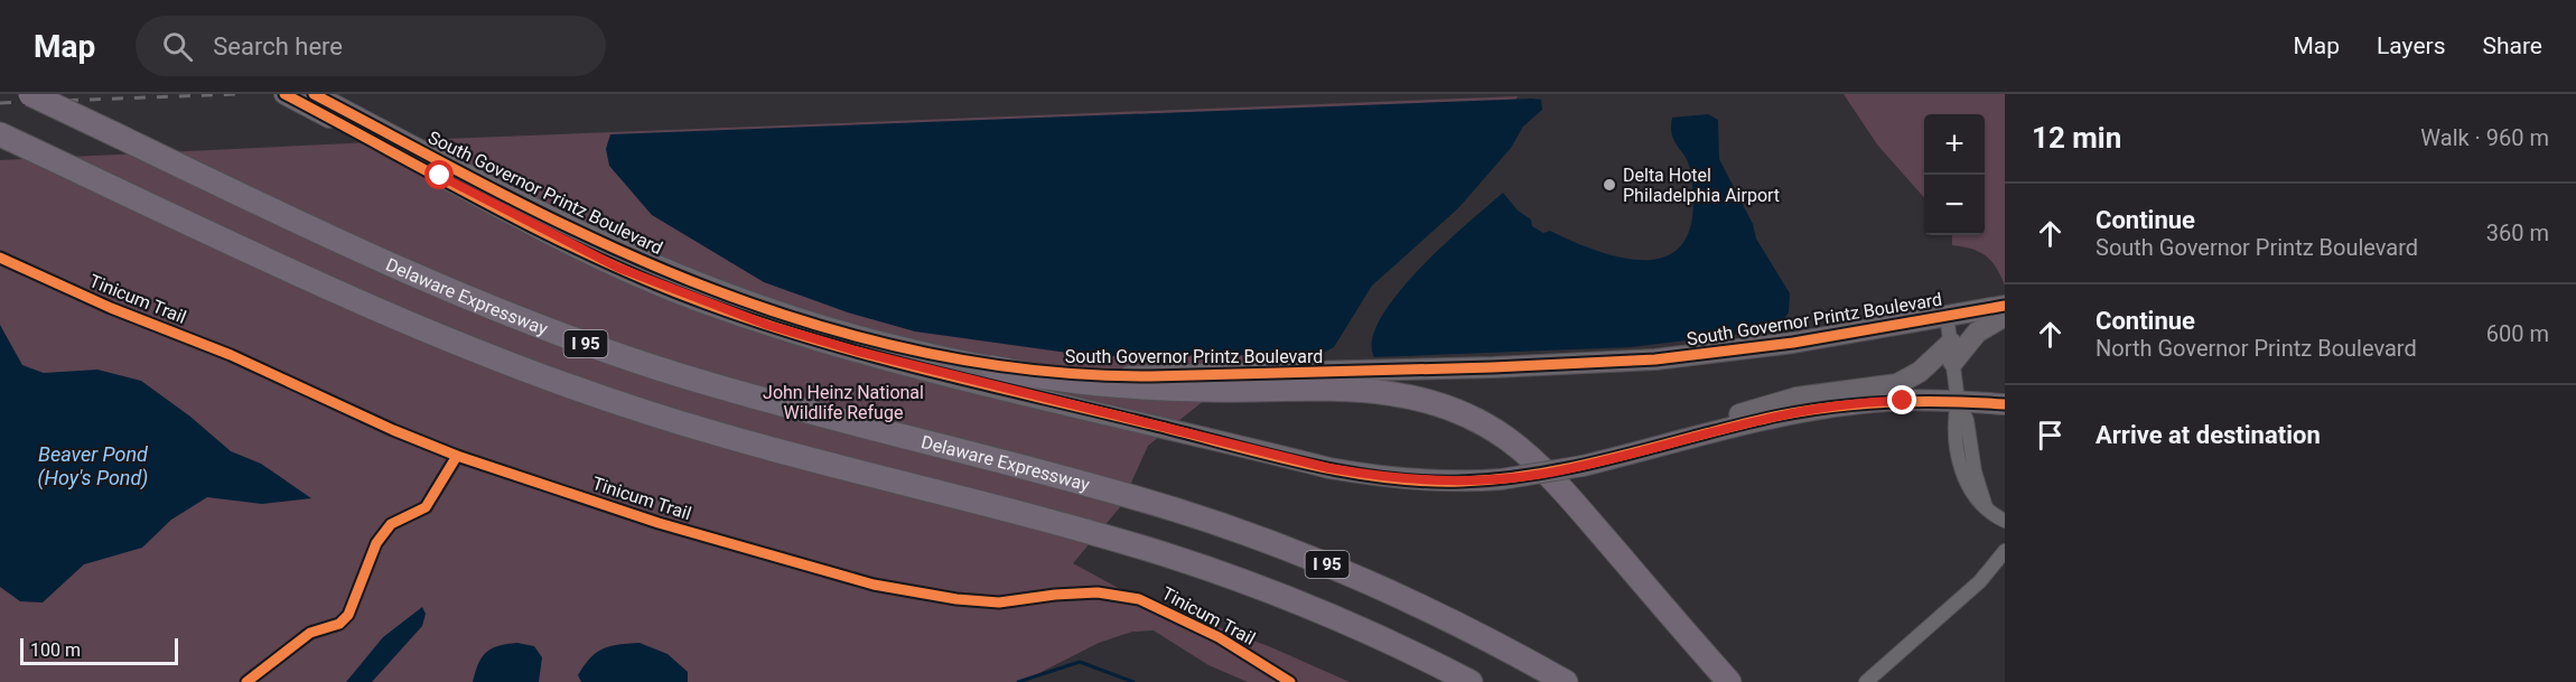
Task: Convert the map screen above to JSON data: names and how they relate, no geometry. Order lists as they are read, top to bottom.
{
  "streets": {
    "highway": ["Delaware Expressway", "I 95"],
    "main road": ["South Governor Printz Boulevard"],
    "cycle path": ["Tinicum Trail"]
  },
  "water": ["Beaver Pond (Hoy's Pond)"],
  "parks": ["John Heinz National Wildlife Refuge"],
  "places": ["Delta Hotel Philadelphia Airport"],
  "scale_bar": "100 m",
  "page": {
    "header": "Map",
    "search": "Search here",
    "nav": ["Map", "Layers", "Share"],
    "heading": ["12 min", "Walk · 960 m"],
    "map_buttons": ["+", "−"],
    "list": [
      ["Continue", "South Governor Printz Boulevard", "360 m"],
      ["Continue", "North Governor Printz Boulevard", "600 m"],
      "Arrive at destination"
    ],
    "scale": "100 m"
  }
}
